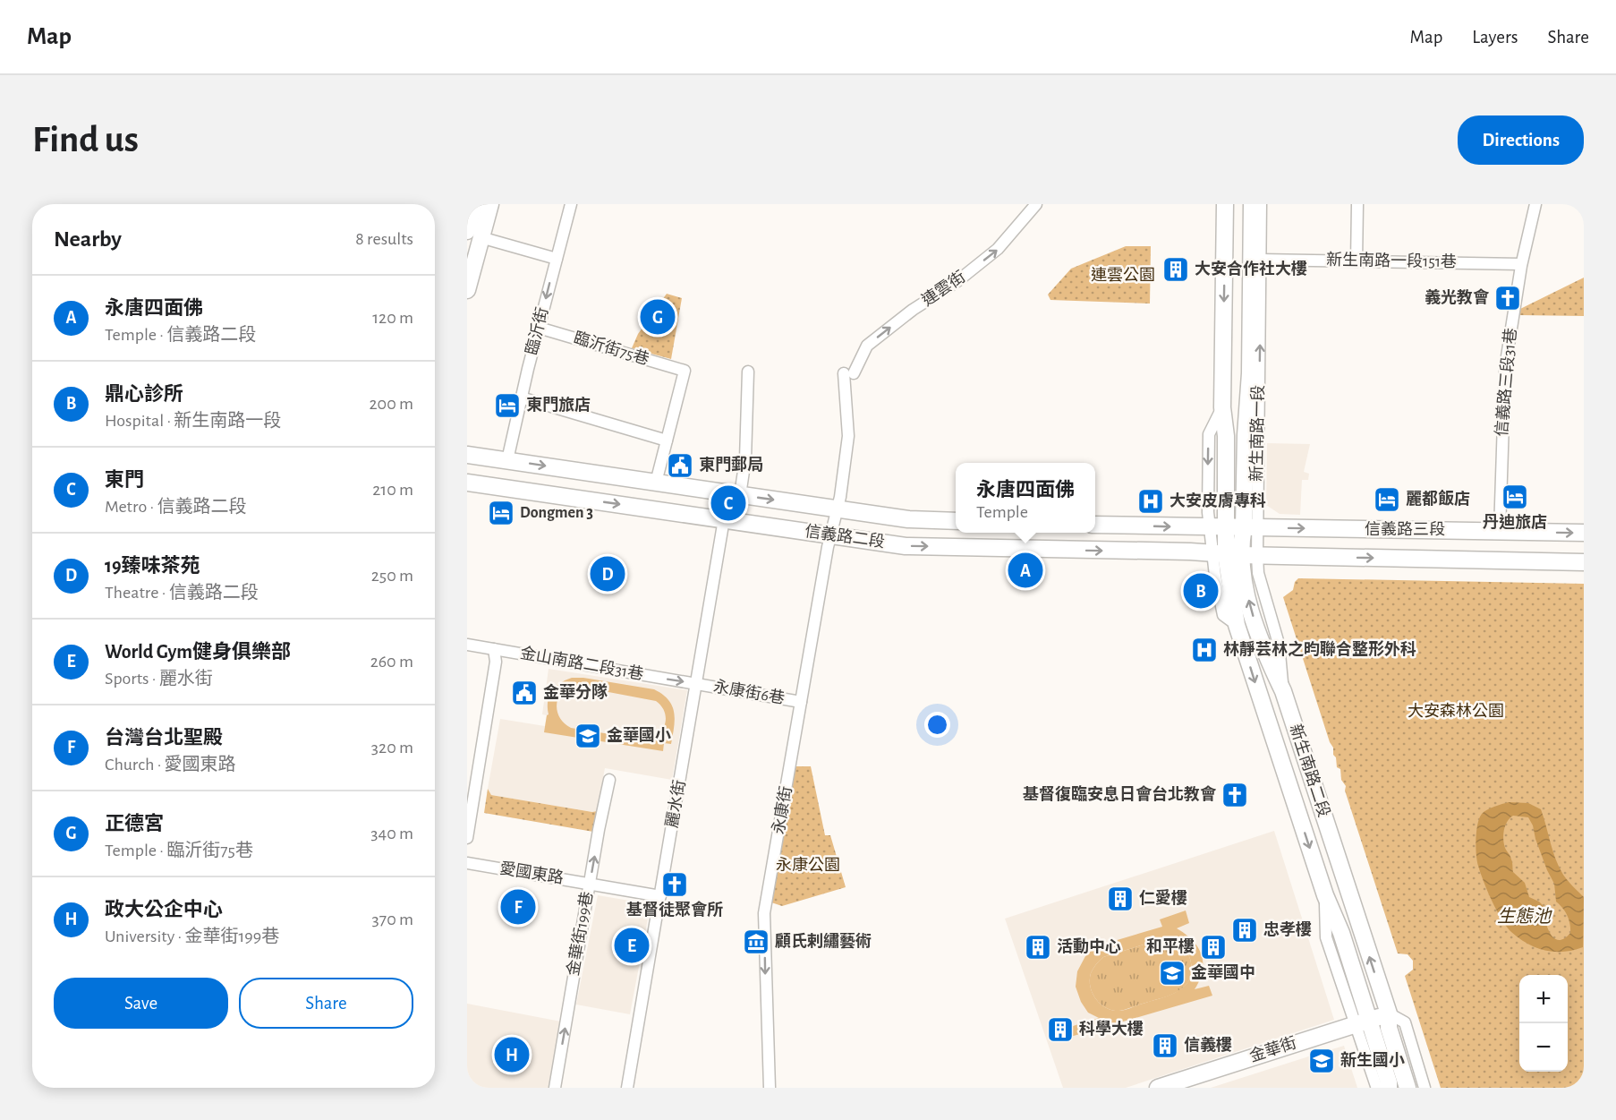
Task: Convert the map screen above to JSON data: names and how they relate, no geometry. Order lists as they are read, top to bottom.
{
  "streets": {
    "main road": [
      "新生南路一段",
      "信義路三段",
      "信義路二段",
      "新生南路二段",
      "金華街"
    ],
    "street": [
      "新生南路一段151巷",
      "連雲街",
      "臨沂街",
      "臨沂街75巷",
      "信義路三段31巷",
      "金山南路二段31巷",
      "永康街6巷",
      "麗水街",
      "永康街",
      "愛國東路",
      "金華街199巷"
    ]
  },
  "crossings": [
    ["新生南路一段151巷", "信義路三段31巷"],
    ["新生南路一段151巷", "新生南路一段"],
    ["連雲街", "信義路二段"],
    ["連雲街", "永康街"],
    ["臨沂街", "臨沂街75巷"],
    ["臨沂街", "信義路二段"],
    ["信義路三段31巷", "信義路三段"],
    ["新生南路一段", "信義路三段"],
    ["新生南路一段", "信義路二段"],
    ["新生南路一段", "新生南路二段"],
    ["信義路三段", "信義路二段"],
    ["信義路三段", "新生南路二段"],
    ["信義路二段", "新生南路二段"],
    ["信義路二段", "麗水街"],
    ["信義路二段", "永康街"],
    ["金山南路二段31巷", "永康街6巷"],
    ["金山南路二段31巷", "麗水街"],
    ["永康街6巷", "麗水街"],
    ["永康街6巷", "永康街"],
    ["新生南路二段", "金華街"],
    ["麗水街", "愛國東路"],
    ["愛國東路", "金華街199巷"]
  ],
  "one_way": [
    "連雲街",
    "信義路三段",
    "金山南路二段31巷",
    "永康街",
    "金華街199巷"
  ],
  "water": ["生態池"],
  "parks": ["連雲公園", "大安森林公園", "永康公園"],
  "places": {
    "building": [
      "大安合作社大樓",
      "仁愛樓",
      "忠孝樓",
      "活動中心",
      "和平樓",
      "科學大樓",
      "信義樓"
    ],
    "church": ["義光教會", "基督復臨安息日會台北教會", "基督徒聚會所"],
    "hotel": [
      "東門旅店",
      "丹迪旅店",
      "麗都飯店",
      "Dongmen 3"
    ],
    "public building": ["東門郵局", "金華分隊"],
    "hospital": ["大安皮膚專科", "林靜芸林之昀聯合整形外科"],
    "school or university": ["金華國小", "金華國中", "新生國小"],
    "museum": ["顧氏剌繡藝術"]
  },
  "page": {
    "header": "Map",
    "nav": ["Map", "Layers", "Share"],
    "buttons": [
      "Directions",
      ["Save", "Share"]
    ],
    "title": "Find us",
    "heading": ["Nearby", "8 results"],
    "list": [
      {
        "mark": "A",
        "name": "永唐四面佛",
        "note": "Temple · 信義路二段",
        "value": "120 m"
      },
      {
        "mark": "B",
        "name": "鼎心診所",
        "note": "Hospital · 新生南路一段",
        "value": "200 m"
      },
      {
        "mark": "C",
        "name": "東門",
        "note": "Metro · 信義路二段",
        "value": "210 m"
      },
      {
        "mark": "D",
        "name": "19臻味茶苑",
        "note": "Theatre · 信義路二段",
        "value": "250 m"
      },
      {
        "mark": "E",
        "name": "World Gym健身俱樂部",
        "note": "Sports · 麗水街",
        "value": "260 m"
      },
      {
        "mark": "F",
        "name": "台灣台北聖殿",
        "note": "Church · 愛國東路",
        "value": "320 m"
      },
      {
        "mark": "G",
        "name": "正德宮",
        "note": "Temple · 臨沂街75巷",
        "value": "340 m"
      },
      {
        "mark": "H",
        "name": "政大公企中心",
        "note": "University · 金華街199巷",
        "value": "370 m"
      }
    ],
    "pins": [
      "G",
      "C",
      "A",
      "D",
      "B",
      "F",
      "E",
      "H"
    ],
    "popup": ["永唐四面佛", "Temple"],
    "map_buttons": ["+", "−"]
  }
}
